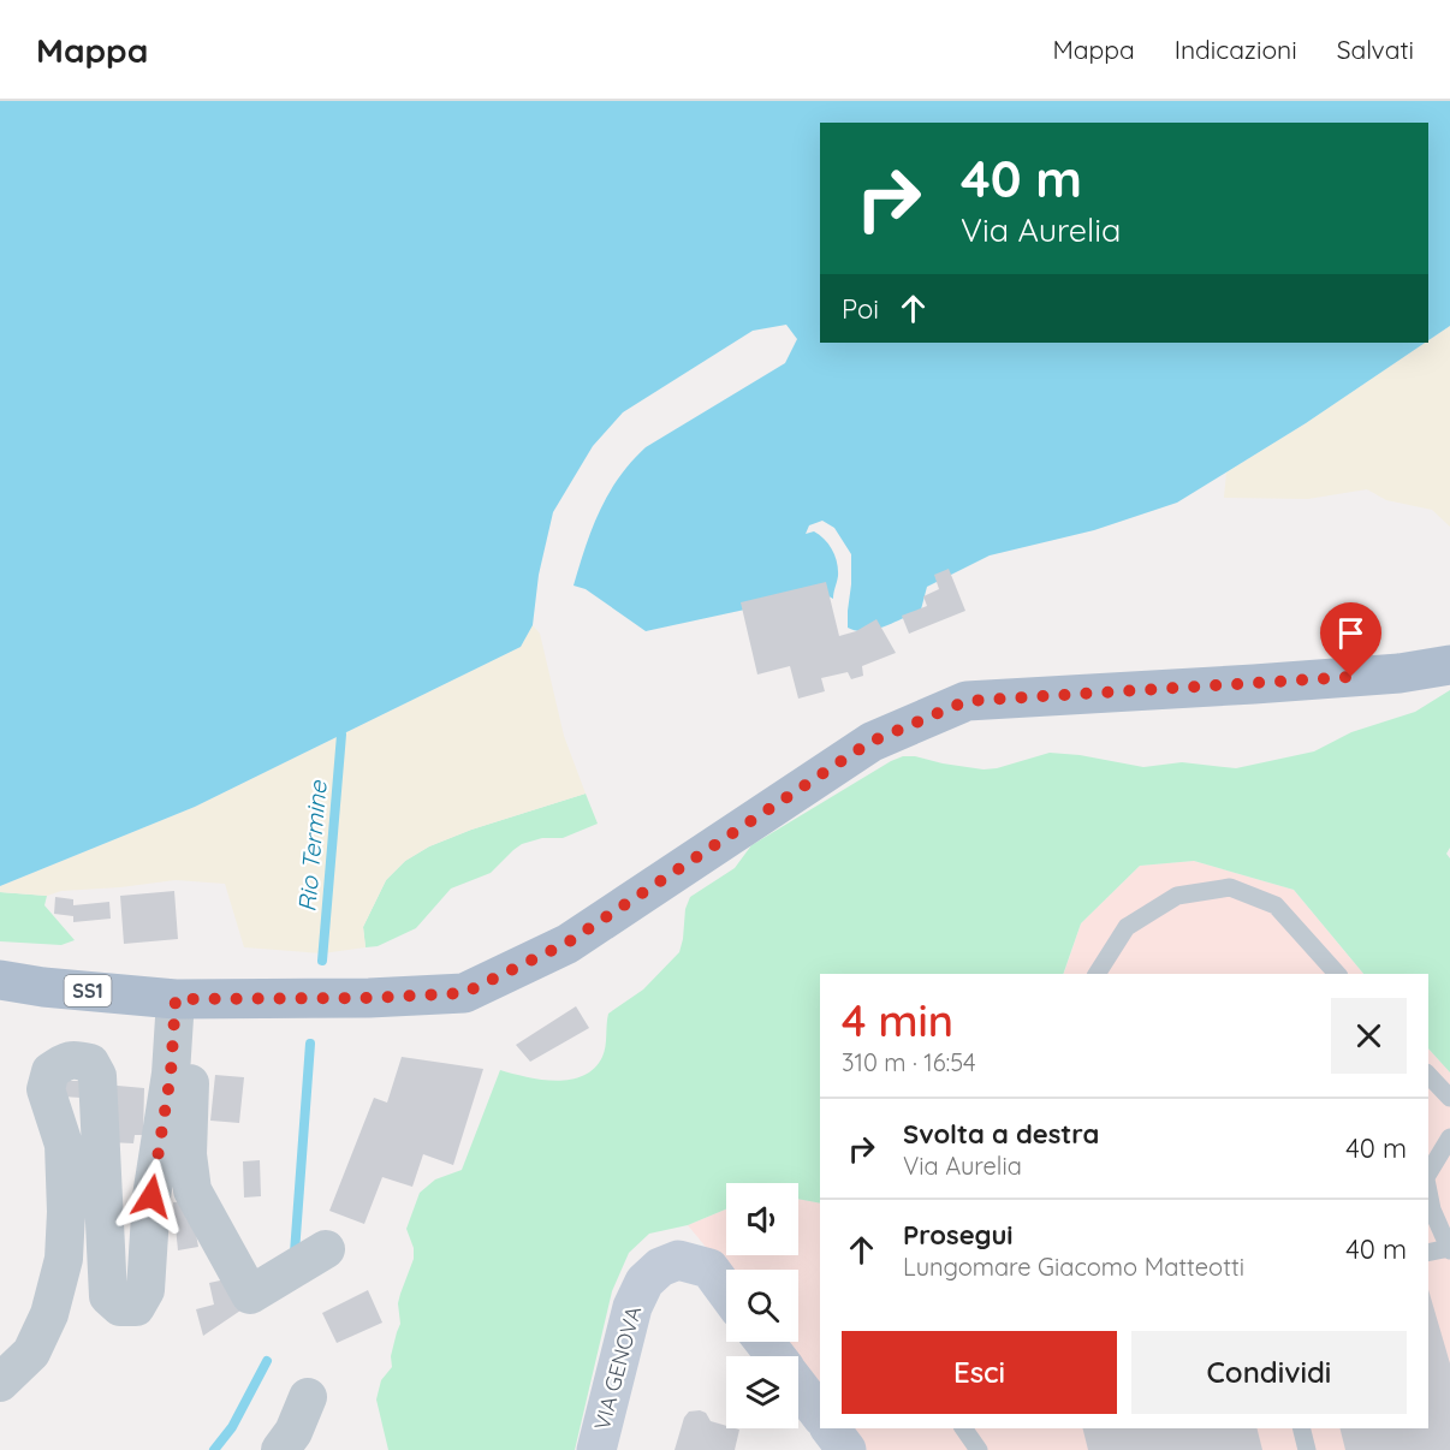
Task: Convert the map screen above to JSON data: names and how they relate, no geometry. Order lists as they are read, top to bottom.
{
  "streets": {
    "main road": ["SS1"],
    "street": ["VIA GENOVA"]
  },
  "water": ["Rio Termine"],
  "page": {
    "header": "Mappa",
    "nav": ["Mappa", "Indicazioni", "Salvati"],
    "turn": ["40 m", "Via Aurelia"],
    "then": "Poi",
    "heading": ["4 min", "310 m · 16:54"],
    "list": [
      {
        "name": "Svolta a destra",
        "note": "Via Aurelia",
        "value": "40 m"
      },
      {
        "name": "Prosegui",
        "note": "Lungomare Giacomo Matteotti",
        "value": "40 m"
      }
    ],
    "buttons": ["Esci", "Condividi"]
  }
}
